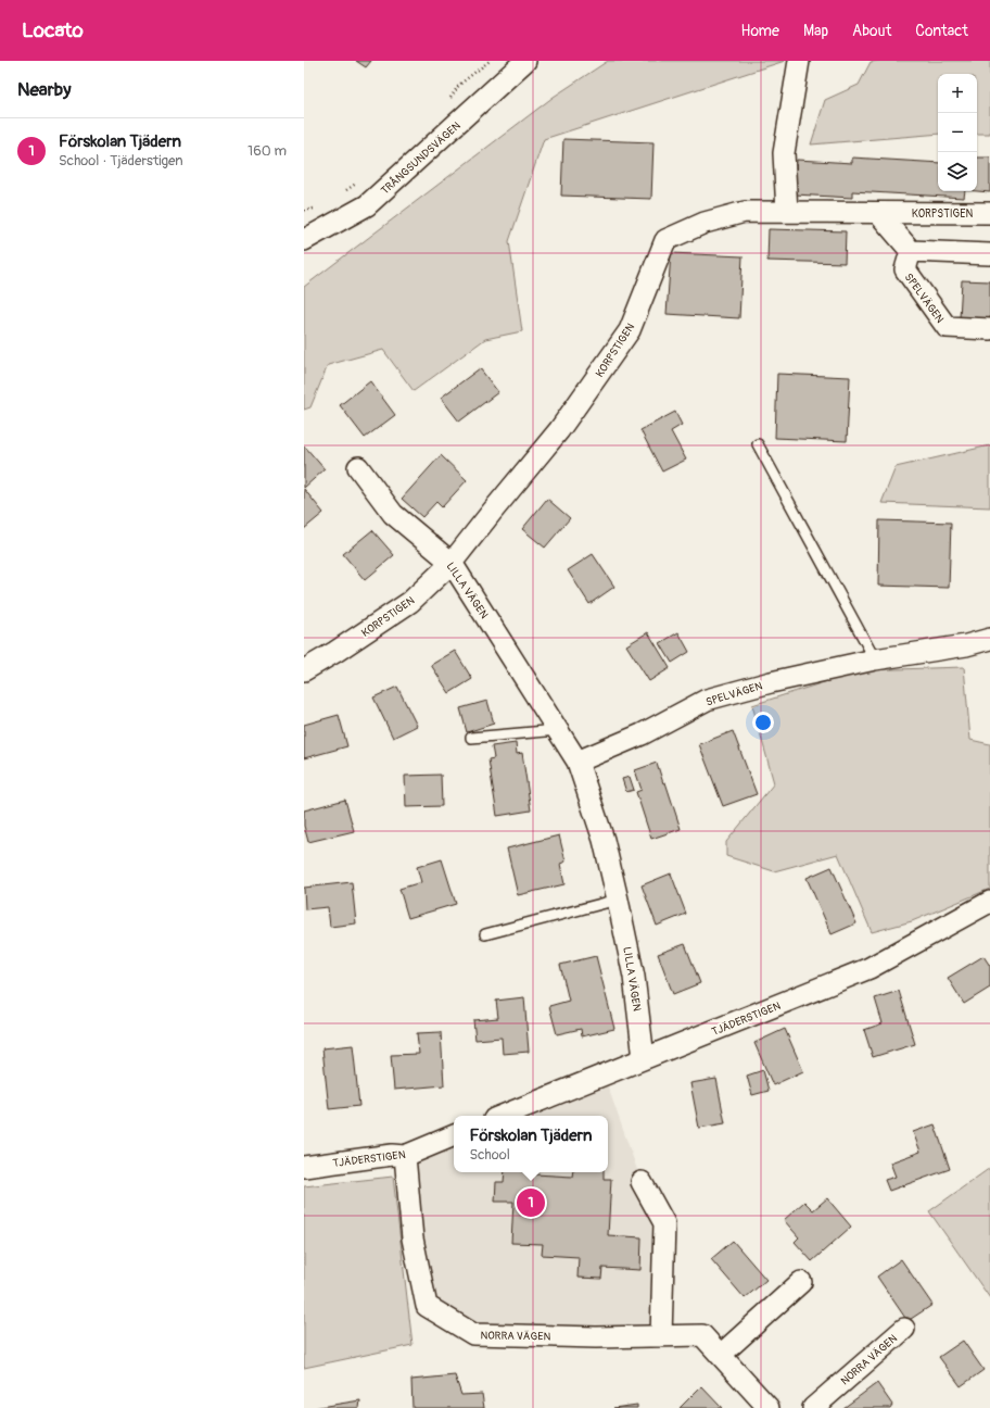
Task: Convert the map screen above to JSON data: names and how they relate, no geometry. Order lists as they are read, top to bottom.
{
  "streets": {
    "street": [
      "TRÅNGSUNDSVÄGEN",
      "KORPSTIGEN",
      "SPELVÄGEN",
      "LILLA VÄGEN",
      "TJÄDERSTIGEN",
      "NORRA VÄGEN"
    ]
  },
  "crossings": [
    ["KORPSTIGEN", "LILLA VÄGEN"],
    ["SPELVÄGEN", "LILLA VÄGEN"],
    ["LILLA VÄGEN", "TJÄDERSTIGEN"],
    ["TJÄDERSTIGEN", "NORRA VÄGEN"]
  ],
  "page": {
    "header": "Locato",
    "nav": [
      "Home",
      "Map",
      "About",
      "Contact"
    ],
    "heading": "Nearby",
    "map_buttons": ["+", "−"],
    "list": [
      {
        "mark": "1",
        "name": "Förskolan Tjädern",
        "note": "School · Tjäderstigen",
        "value": "160 m"
      }
    ],
    "popup": ["Förskolan Tjädern", "School"],
    "pins": "1"
  }
}
